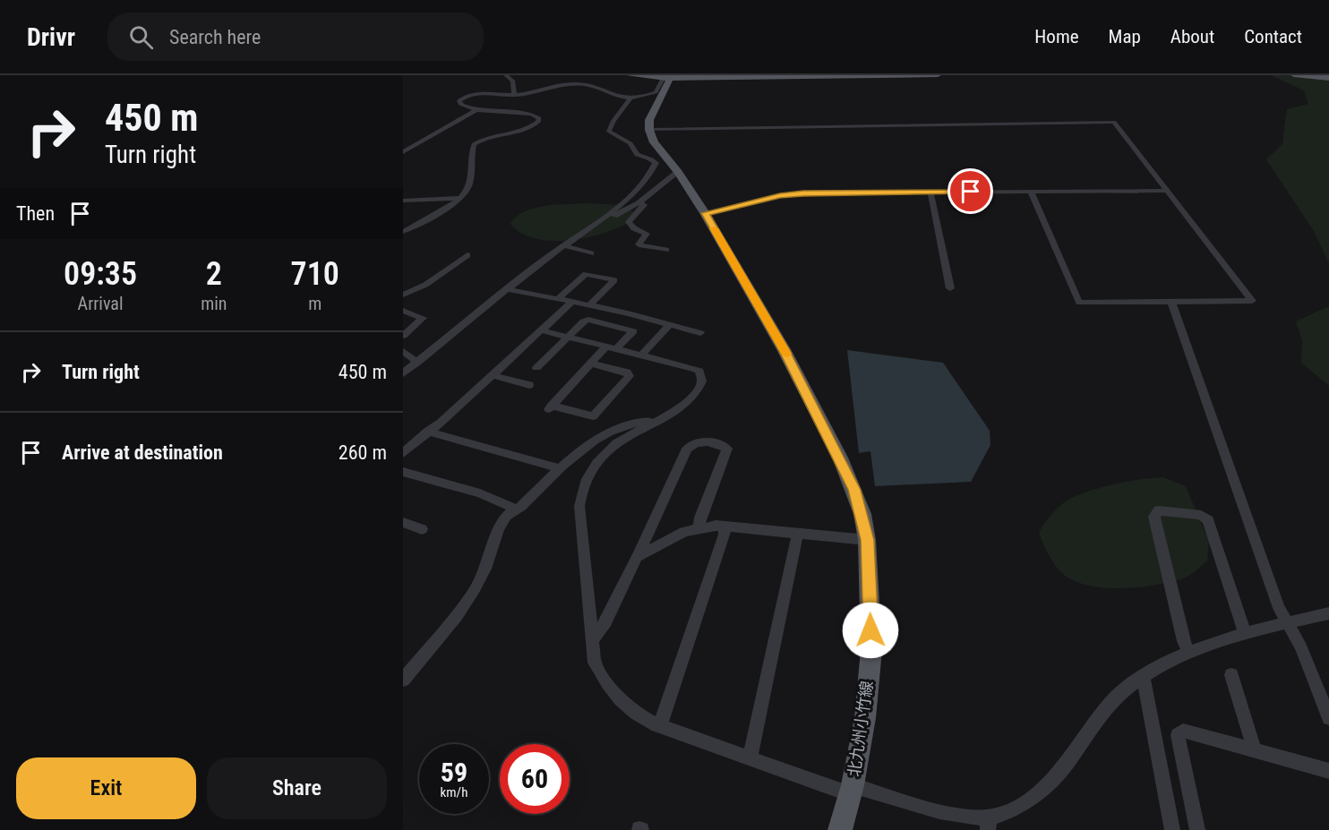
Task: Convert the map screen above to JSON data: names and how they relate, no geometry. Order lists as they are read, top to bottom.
{
  "streets": {
    "main road": ["北九州小竹線"]
  },
  "page": {
    "header": "Drivr",
    "search": "Search here",
    "nav": [
      "Home",
      "Map",
      "About",
      "Contact"
    ],
    "turn": ["450 m", "Turn right"],
    "then": "Then",
    "eta": [
      "09:35",
      "Arrival",
      "2",
      "min",
      "710",
      "m"
    ],
    "list": [
      {
        "name": "Turn right",
        "value": "450 m"
      },
      {
        "name": "Arrive at destination",
        "value": "260 m"
      }
    ],
    "speed": "59 km/h",
    "limit": "60",
    "buttons": ["Exit", "Share"]
  }
}
